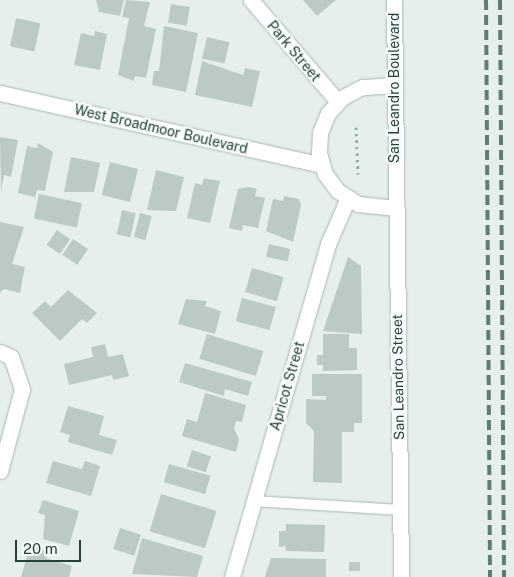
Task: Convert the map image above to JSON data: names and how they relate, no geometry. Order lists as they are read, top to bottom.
{
  "streets": {
    "street": [
      "Park Street",
      "San Leandro Boulevard",
      "West Broadmoor Boulevard",
      "San Leandro Street",
      "Apricot Street"
    ]
  },
  "crossings": [
    ["San Leandro Boulevard", "San Leandro Street"]
  ],
  "scale_bar": "20 m"
}
